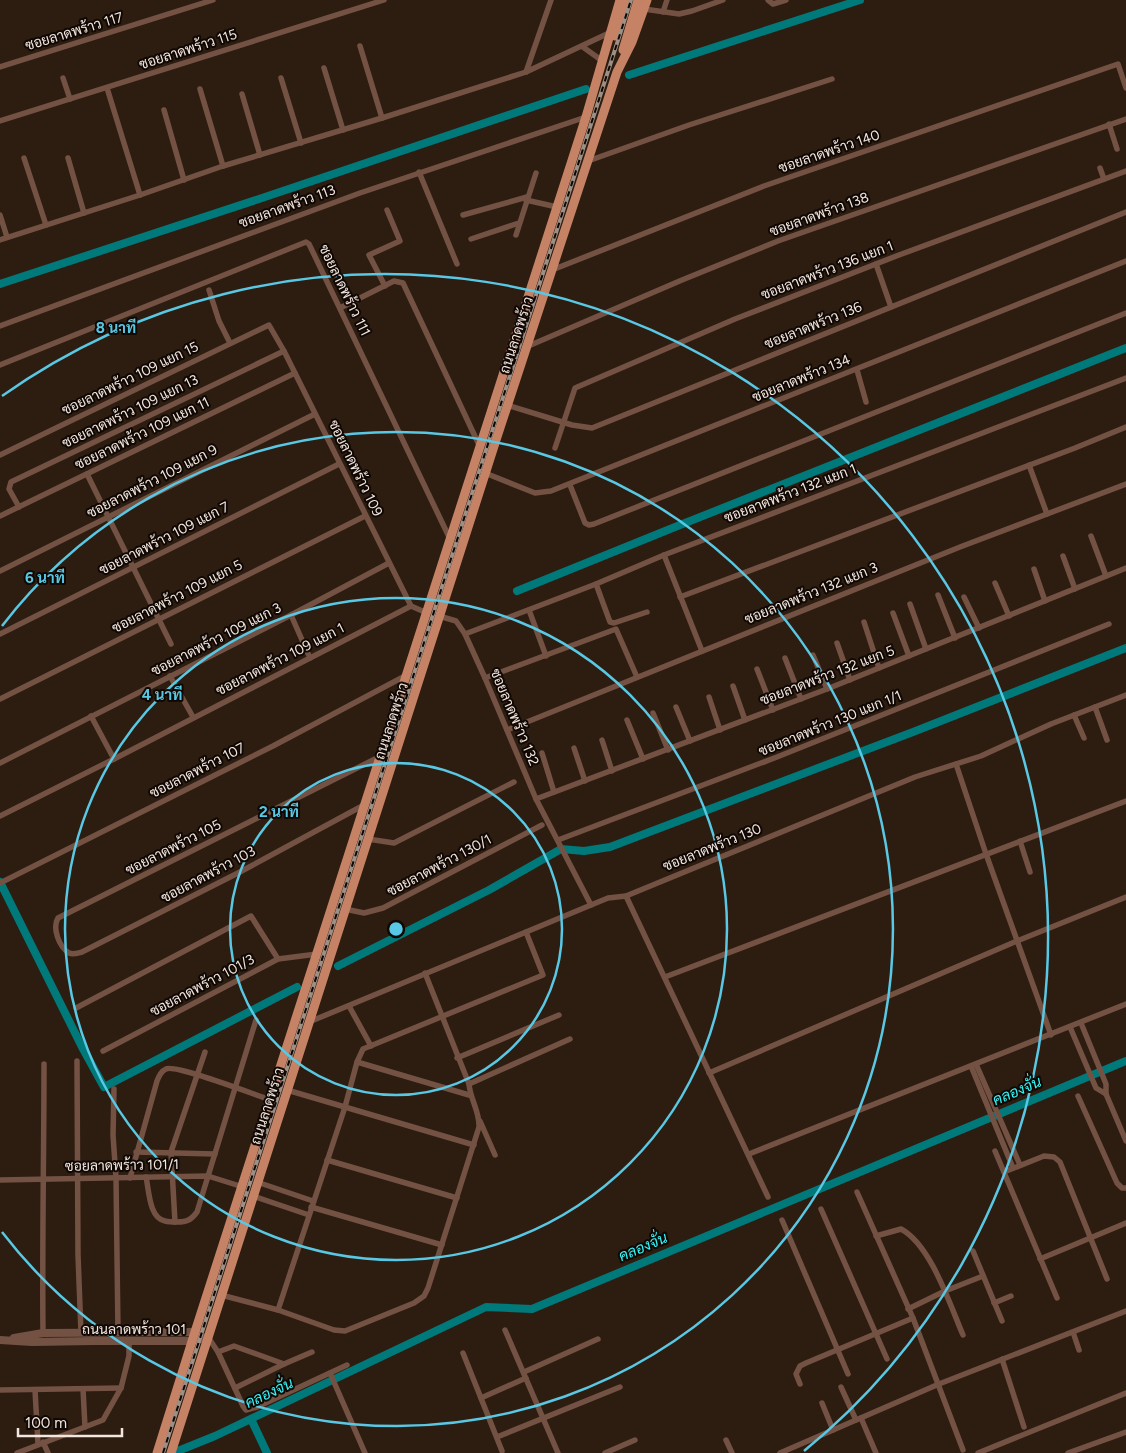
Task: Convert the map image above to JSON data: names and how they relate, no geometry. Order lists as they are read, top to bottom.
{
  "streets": {
    "main road": ["ถนนลาดพร้าว"],
    "street": [
      "ซอยลาดพร้าว 117",
      "ซอยลาดพร้าว 115",
      "ซอยลาดพร้าว 140",
      "ซอยลาดพร้าว 113",
      "ซอยลาดพร้าว 138",
      "ซอยลาดพร้าว 136 แยก 1",
      "ซอยลาดพร้าว 111",
      "ซอยลาดพร้าว 136",
      "ซอยลาดพร้าว 109 แยก 15",
      "ซอยลาดพร้าว 134",
      "ซอยลาดพร้าว 109 แยก 13",
      "ซอยลาดพร้าว 109 แยก 11",
      "ซอยลาดพร้าว 109",
      "ซอยลาดพร้าว 109 แยก 9",
      "ซอยลาดพร้าว 132 แยก 1",
      "ซอยลาดพร้าว 109 แยก 7",
      "ซอยลาดพร้าว 132 แยก 3",
      "ซอยลาดพร้าว 109 แยก 5",
      "ซอยลาดพร้าว 109 แยก 3",
      "ซอยลาดพร้าว 109 แยก 1",
      "ซอยลาดพร้าว 132 แยก 5",
      "ซอยลาดพร้าว 132",
      "ซอยลาดพร้าว 130 แยก 1/1",
      "ซอยลาดพร้าว 107",
      "ซอยลาดพร้าว 105",
      "ซอยลาดพร้าว 130",
      "ซอยลาดพร้าว 130/1",
      "ซอยลาดพร้าว 103",
      "ซอยลาดพร้าว 101/3",
      "ซอยลาดพร้าว 101/1",
      "ถนนลาดพร้าว 101"
    ]
  },
  "crossings": [
    ["ซอยลาดพร้าว 140", "ถนนลาดพร้าว"],
    ["ซอยลาดพร้าว 113", "ถนนลาดพร้าว"],
    ["ซอยลาดพร้าว 138", "ถนนลาดพร้าว"],
    ["ซอยลาดพร้าว 136 แยก 1", "ซอยลาดพร้าว 136"],
    ["ซอยลาดพร้าว 111", "ถนนลาดพร้าว"],
    ["ซอยลาดพร้าว 136", "ถนนลาดพร้าว"],
    ["ถนนลาดพร้าว", "ซอยลาดพร้าว 134"],
    ["ถนนลาดพร้าว", "ซอยลาดพร้าว 132"],
    ["ถนนลาดพร้าว", "ซอยลาดพร้าว 107"],
    ["ถนนลาดพร้าว", "ซอยลาดพร้าว 105"],
    ["ถนนลาดพร้าว", "ซอยลาดพร้าว 130"],
    ["ถนนลาดพร้าว", "ซอยลาดพร้าว 130/1"],
    ["ถนนลาดพร้าว", "ซอยลาดพร้าว 103"],
    ["ถนนลาดพร้าว", "ซอยลาดพร้าว 101/3"],
    ["ถนนลาดพร้าว", "ซอยลาดพร้าว 101/1"],
    ["ถนนลาดพร้าว", "ถนนลาดพร้าว 101"],
    ["ซอยลาดพร้าว 109 แยก 15", "ซอยลาดพร้าว 109"],
    ["ซอยลาดพร้าว 109 แยก 13", "ซอยลาดพร้าว 109 แยก 11"],
    ["ซอยลาดพร้าว 109 แยก 13", "ซอยลาดพร้าว 109"],
    ["ซอยลาดพร้าว 109 แยก 11", "ซอยลาดพร้าว 109"],
    ["ซอยลาดพร้าว 109", "ซอยลาดพร้าว 109 แยก 9"],
    ["ซอยลาดพร้าว 109", "ซอยลาดพร้าว 109 แยก 7"],
    ["ซอยลาดพร้าว 109", "ซอยลาดพร้าว 109 แยก 5"],
    ["ซอยลาดพร้าว 109", "ซอยลาดพร้าว 109 แยก 3"],
    ["ซอยลาดพร้าว 109", "ซอยลาดพร้าว 109 แยก 1"],
    ["ซอยลาดพร้าว 132 แยก 1", "ซอยลาดพร้าว 132"],
    ["ซอยลาดพร้าว 132 แยก 3", "ซอยลาดพร้าว 132"],
    ["ซอยลาดพร้าว 132 แยก 5", "ซอยลาดพร้าว 132"],
    ["ซอยลาดพร้าว 132", "ซอยลาดพร้าว 130 แยก 1/1"],
    ["ซอยลาดพร้าว 132", "ซอยลาดพร้าว 130"],
    ["ซอยลาดพร้าว 105", "ซอยลาดพร้าว 103"]
  ],
  "water": ["คลองจั่น"],
  "scale_bar": "100 m",
  "rings": [
    "8 นาที",
    "6 นาที",
    "4 นาที",
    "2 นาที"
  ]
}
